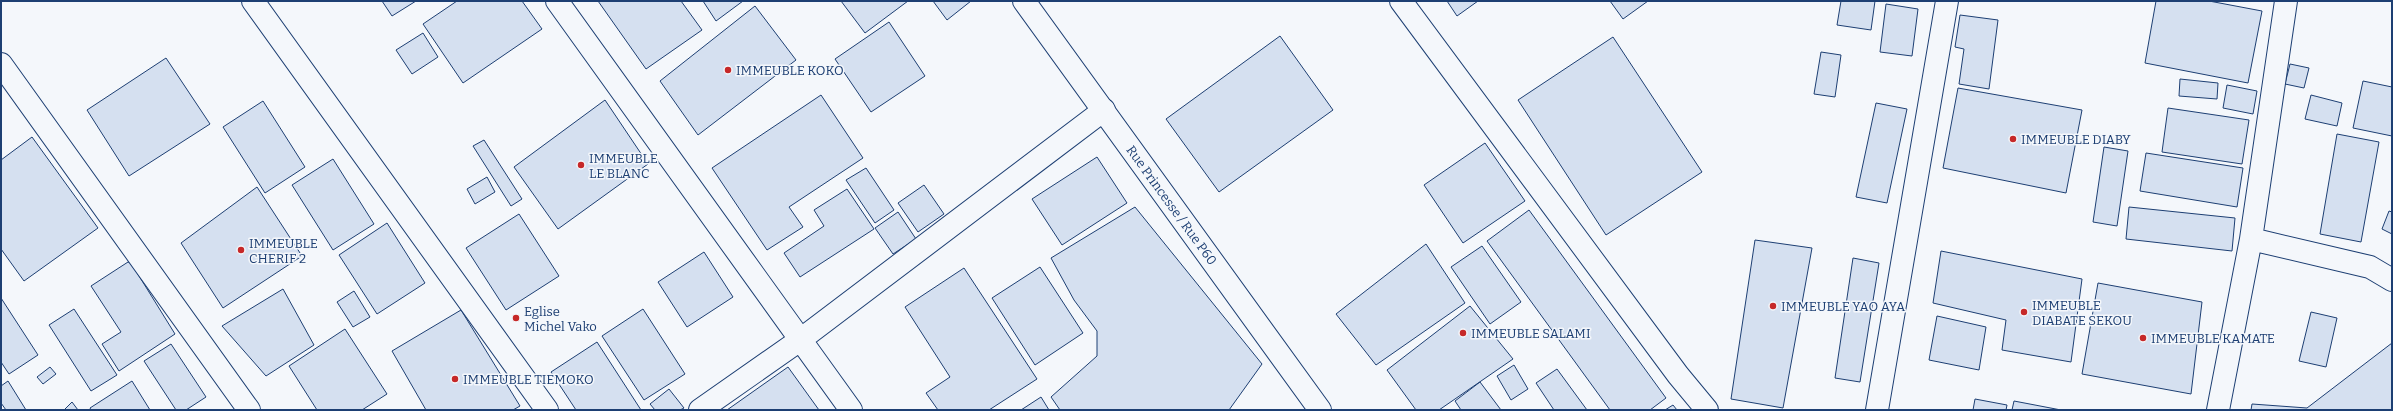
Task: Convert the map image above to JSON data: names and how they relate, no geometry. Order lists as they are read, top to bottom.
{
  "streets": {
    "street": ["Rue Princesse / Rue P60"]
  },
  "places": [
    "IMMEUBLE KOKO",
    "IMMEUBLE DIABY",
    "IMMEUBLE LE BLANC",
    "IMMEUBLE CHERIF 2",
    "IMMEUBLE YAO AYA",
    "IMMEUBLE DIABATE SEKOU",
    "Eglise Michel Vako",
    "IMMEUBLE SALAMI",
    "IMMEUBLE KAMATE",
    "IMMEUBLE TIEMOKO"
  ]
}
